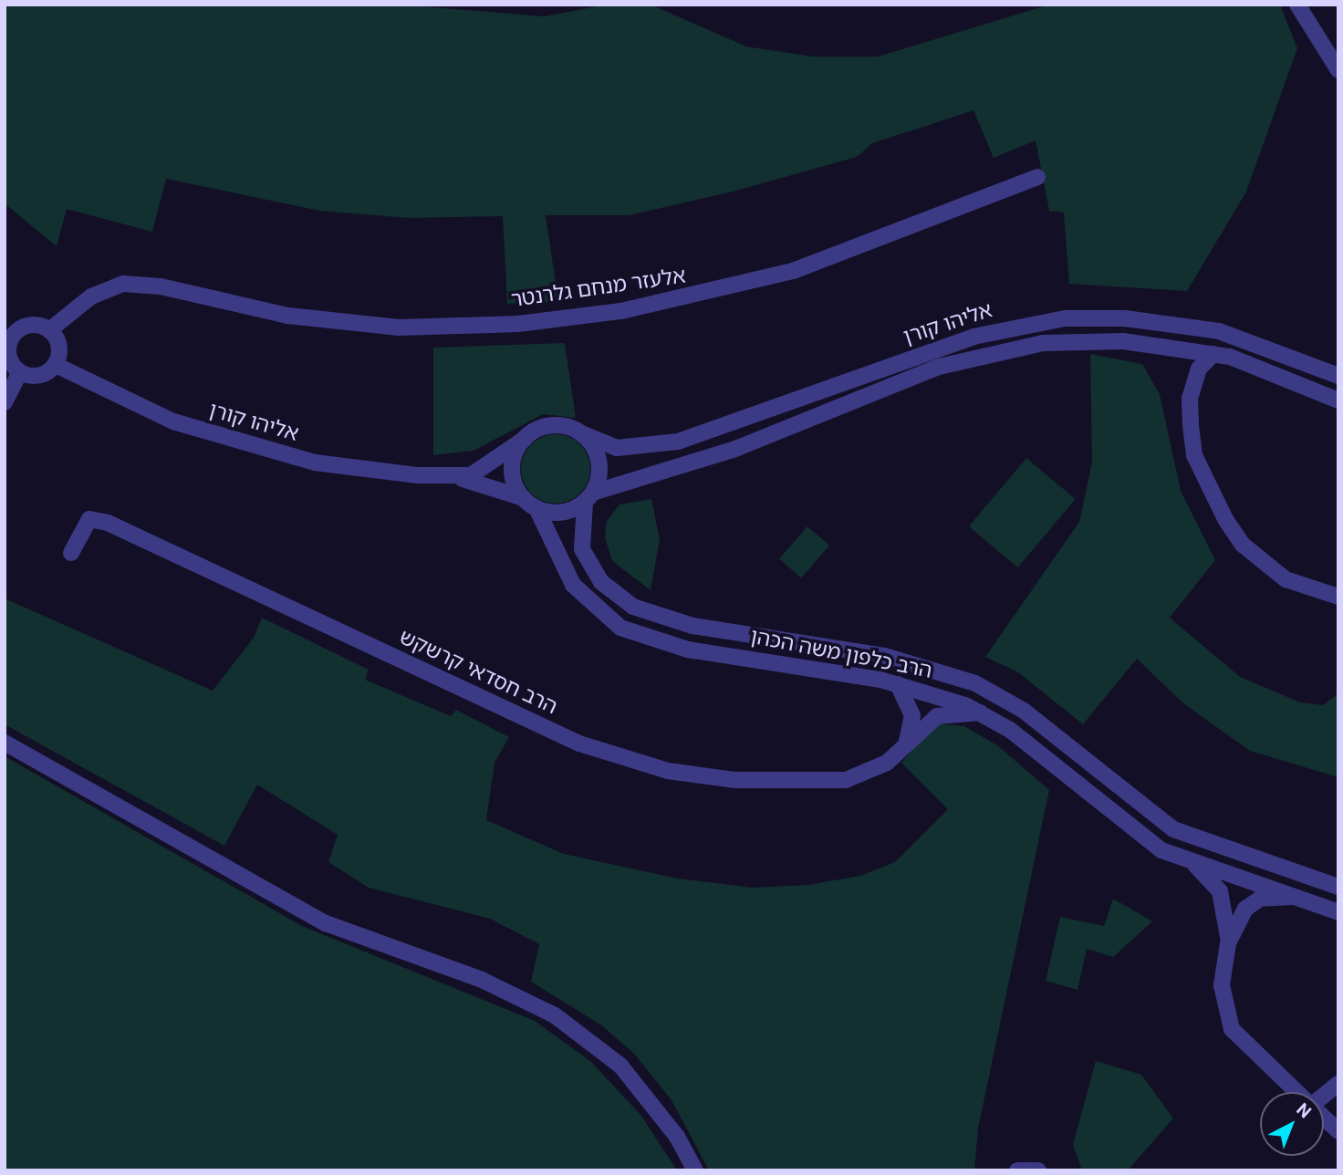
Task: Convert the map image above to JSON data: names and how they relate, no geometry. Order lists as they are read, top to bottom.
{
  "streets": {
    "street": [
      "אלעזר מנחם גלרנטר",
      "אליהו קורן",
      "הרב כלפון משה הכהן",
      "הרב חסדאי קרשקש"
    ]
  },
  "crossings": [
    ["אלעזר מנחם גלרנטר", "אליהו קורן"],
    ["אליהו קורן", "הרב כלפון משה הכהן"],
    ["הרב כלפון משה הכהן", "הרב חסדאי קרשקש"]
  ],
  "north": "top right"
}
